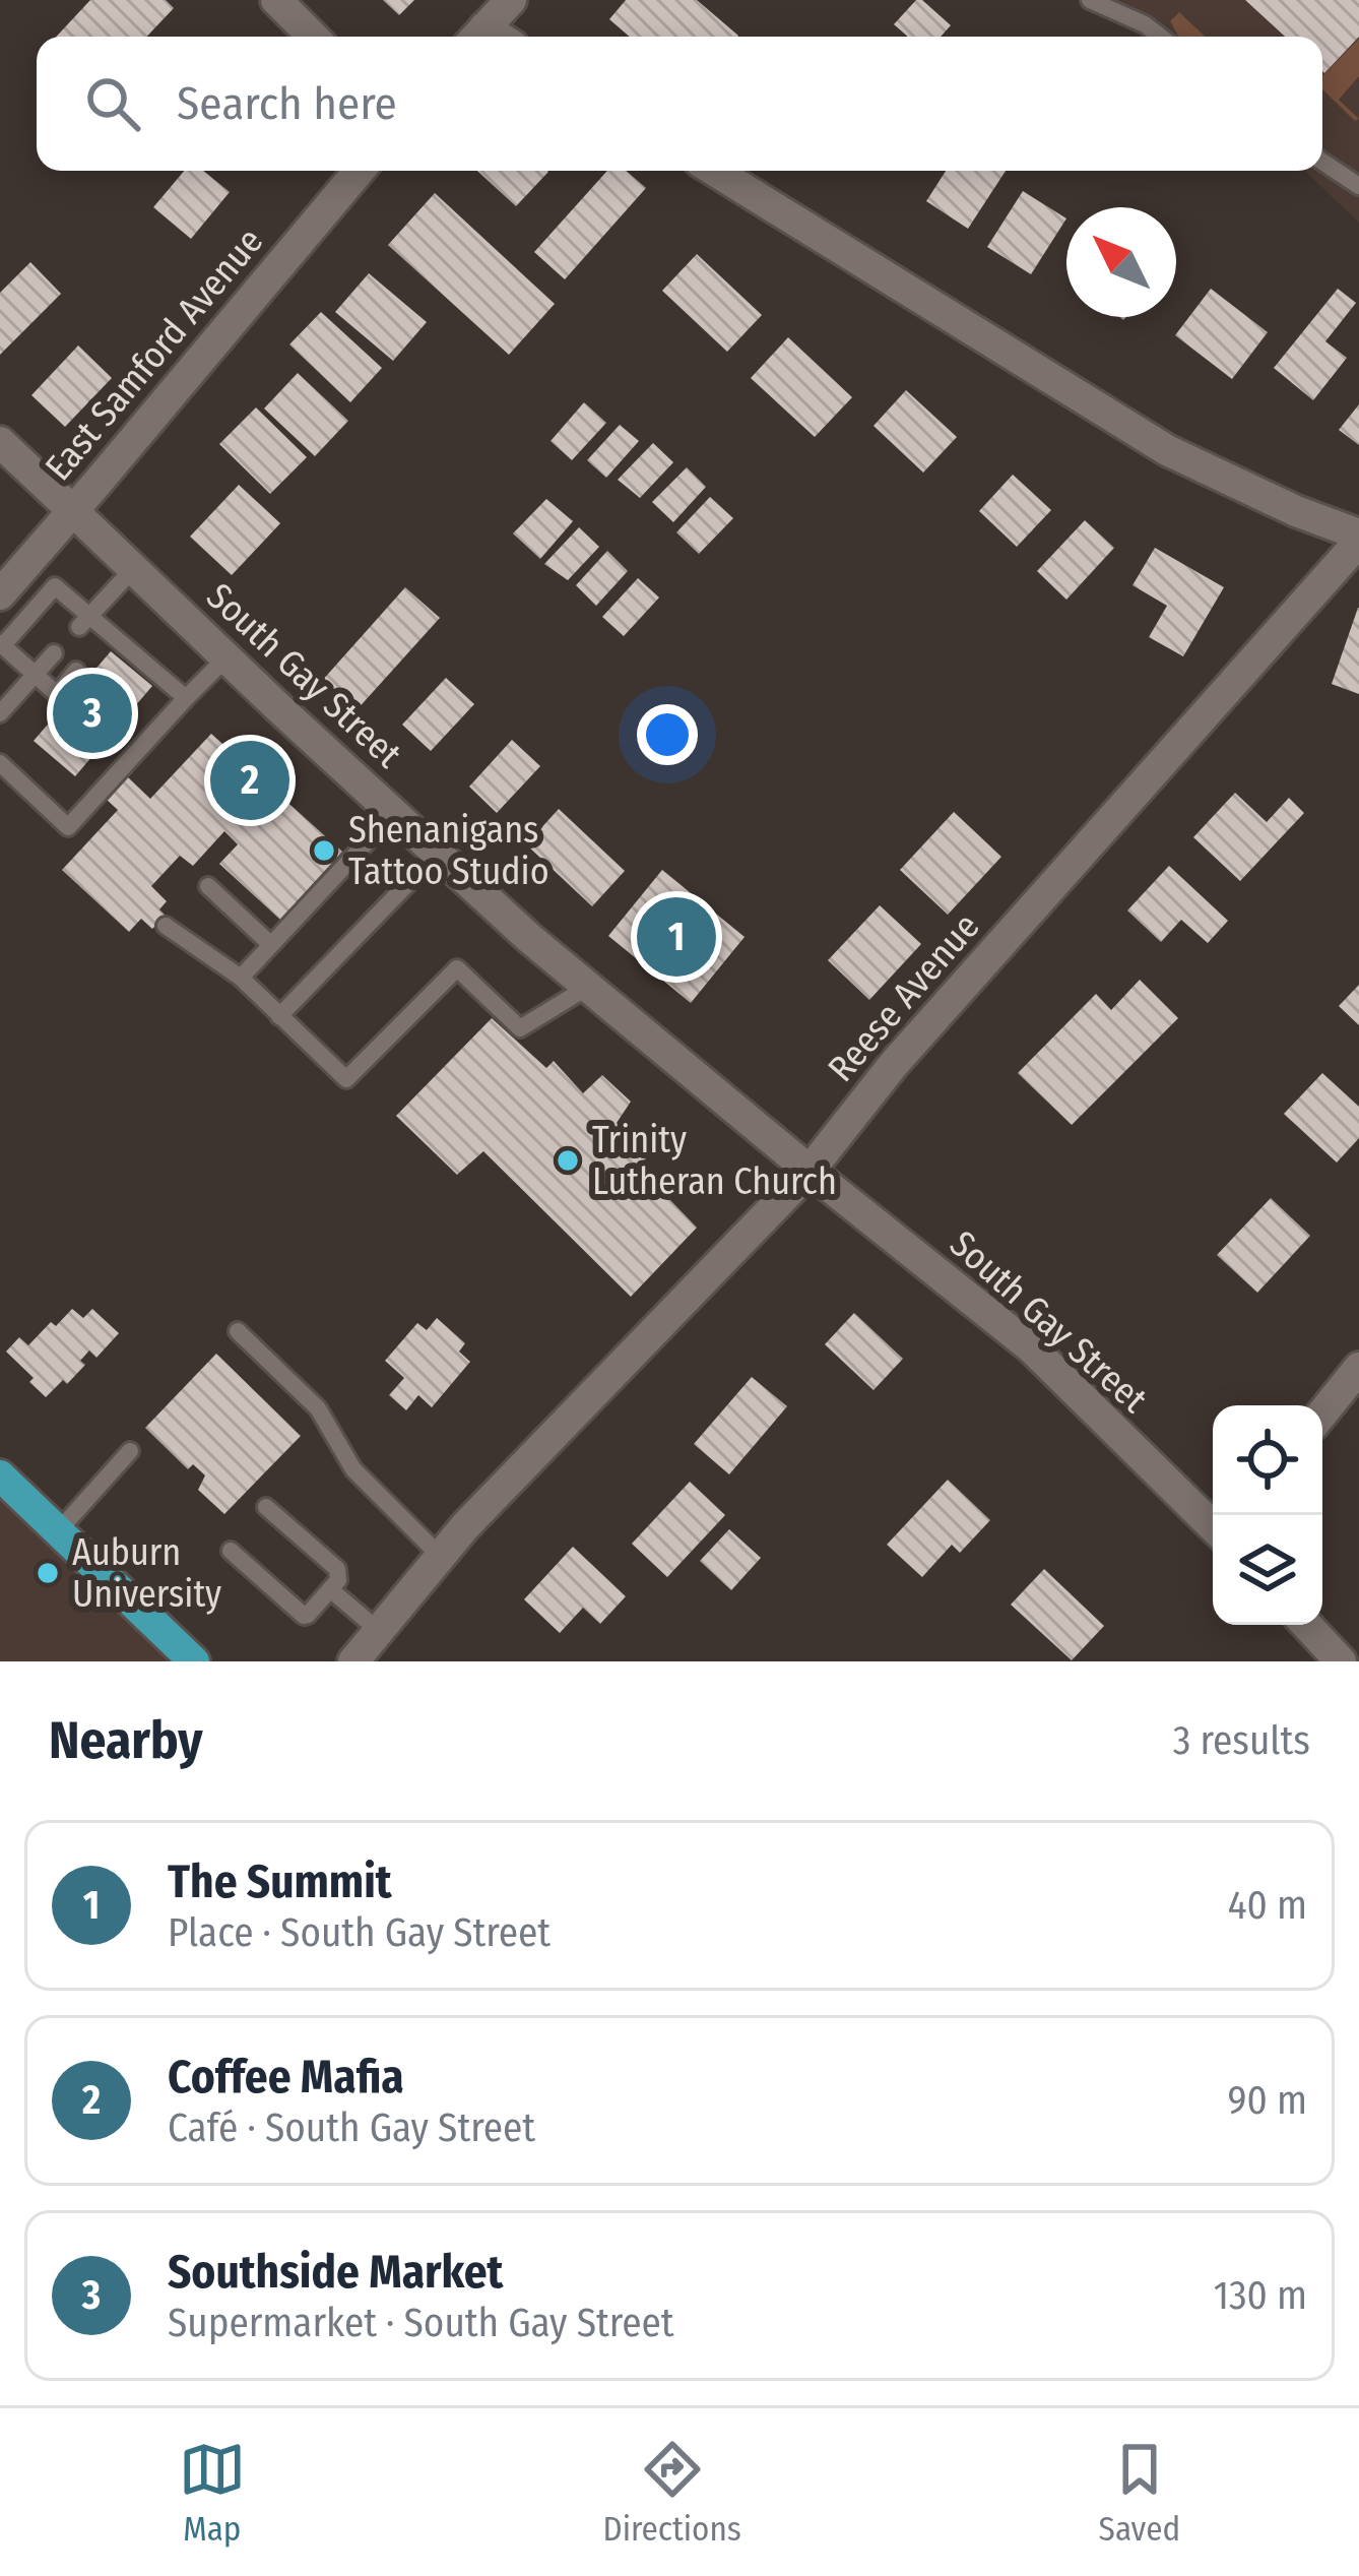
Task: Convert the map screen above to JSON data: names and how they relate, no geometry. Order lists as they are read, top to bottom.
{
  "streets": {
    "street": ["East Samford Avenue", "South Gay Street", "Reese Avenue"]
  },
  "crossings": [
    ["East Samford Avenue", "South Gay Street"],
    ["South Gay Street", "Reese Avenue"]
  ],
  "places": ["Shenanigans Tattoo Studio", "Trinity Lutheran Church", "Auburn University"],
  "north": "top left",
  "page": {
    "search": "Search here",
    "pins": ["3", "2", "1"],
    "heading": ["Nearby", "3 results"],
    "list": [
      {
        "mark": "1",
        "name": "The Summit",
        "note": "Place · South Gay Street",
        "value": "40 m"
      },
      {
        "mark": "2",
        "name": "Coffee Mafia",
        "note": "Café · South Gay Street",
        "value": "90 m"
      },
      {
        "mark": "3",
        "name": "Southside Market",
        "note": "Supermarket · South Gay Street",
        "value": "130 m"
      }
    ],
    "nav": ["Map", "Directions", "Saved"]
  }
}
